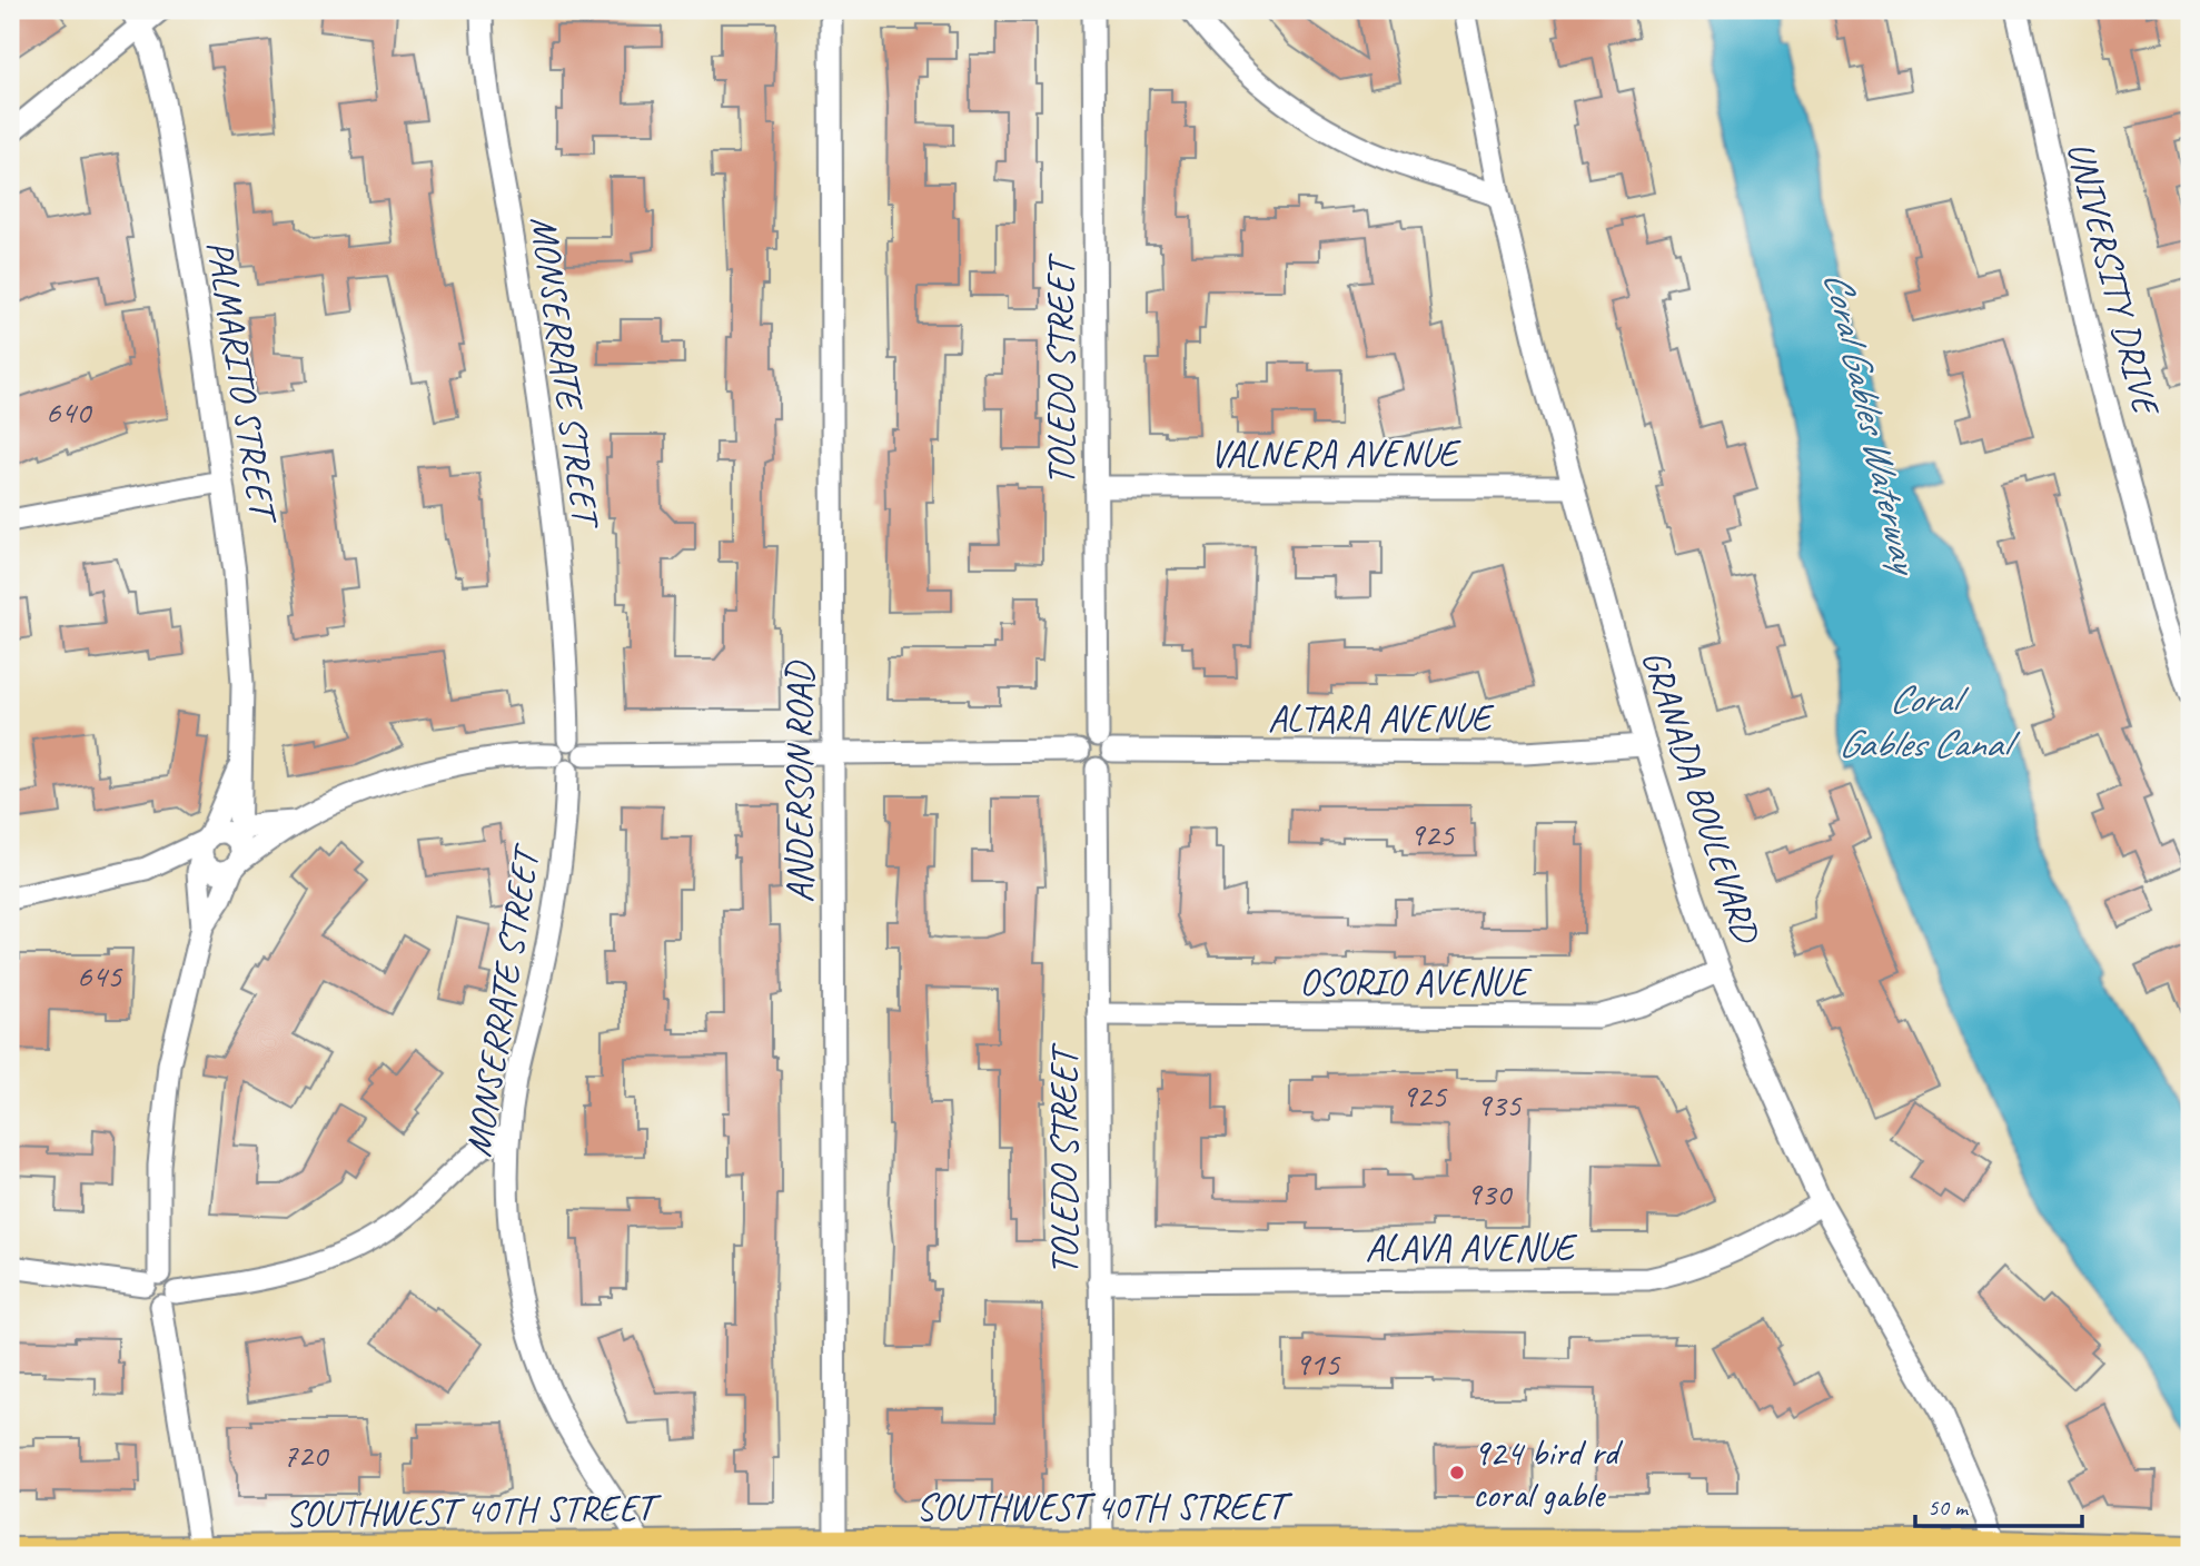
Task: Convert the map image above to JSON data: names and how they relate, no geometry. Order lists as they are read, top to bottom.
{
  "streets": {
    "main road": ["SOUTHWEST 40TH STREET"],
    "street": [
      "UNIVERSITY DRIVE",
      "MONSERRATE STREET",
      "TOLEDO STREET",
      "PALMARITO STREET",
      "VALNERA AVENUE",
      "ALTARA AVENUE",
      "ANDERSON ROAD",
      "GRANADA BOULEVARD",
      "OSORIO AVENUE",
      "ALAVA AVENUE"
    ]
  },
  "crossings": [
    ["MONSERRATE STREET", "SOUTHWEST 40TH STREET"],
    ["TOLEDO STREET", "VALNERA AVENUE"],
    ["TOLEDO STREET", "ALTARA AVENUE"],
    ["TOLEDO STREET", "OSORIO AVENUE"],
    ["TOLEDO STREET", "ALAVA AVENUE"],
    ["TOLEDO STREET", "SOUTHWEST 40TH STREET"],
    ["VALNERA AVENUE", "GRANADA BOULEVARD"],
    ["ALTARA AVENUE", "GRANADA BOULEVARD"],
    ["ANDERSON ROAD", "SOUTHWEST 40TH STREET"],
    ["GRANADA BOULEVARD", "OSORIO AVENUE"],
    ["GRANADA BOULEVARD", "ALAVA AVENUE"],
    ["GRANADA BOULEVARD", "SOUTHWEST 40TH STREET"]
  ],
  "water": ["Coral Gables Waterway", "Coral Gables Canal"],
  "places": ["924 bird rd coral gable"],
  "house_numbers": [
    "640",
    "925",
    "645",
    "925",
    "935",
    "930",
    "915",
    "720"
  ],
  "scale_bar": "50 m"
}
